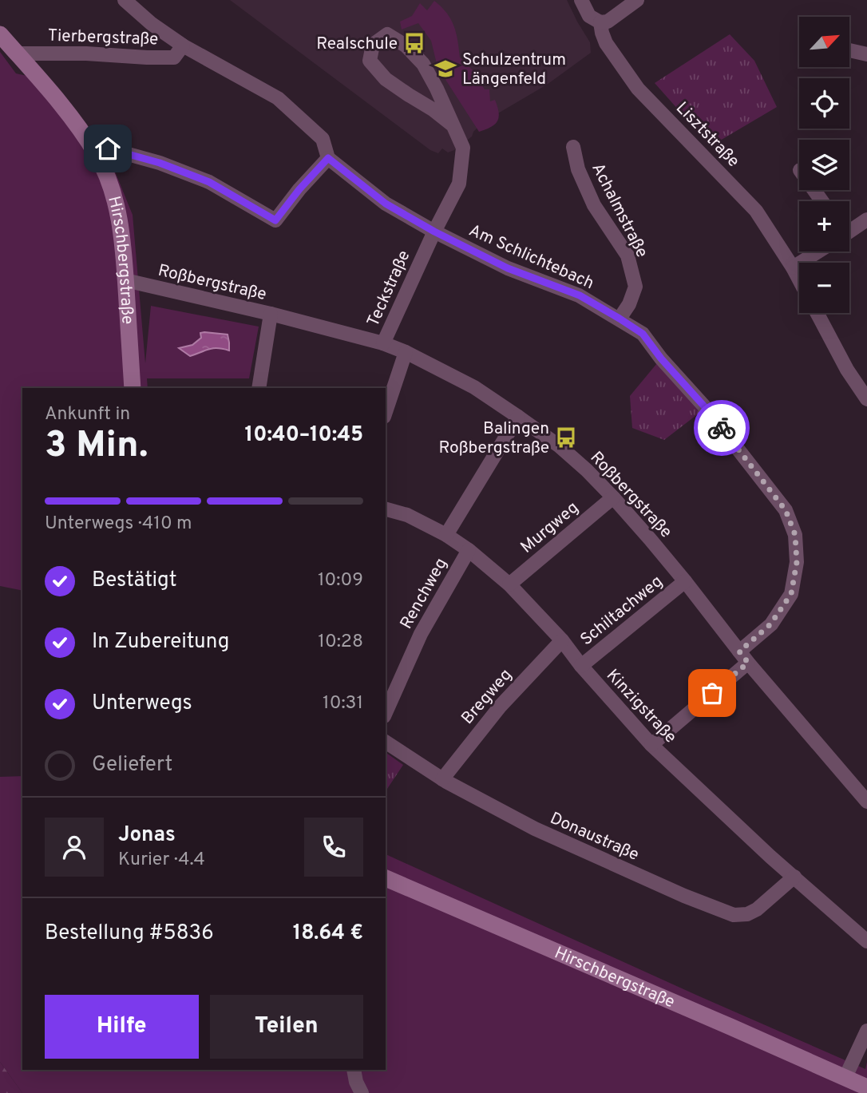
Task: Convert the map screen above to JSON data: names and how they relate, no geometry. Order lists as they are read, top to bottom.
{
  "streets": {
    "street": [
      "Tierbergstraße",
      "Lisztstraße",
      "Achalmstraße",
      "Am Schlichtebach",
      "Hirschbergstraße",
      "Roßbergstraße",
      "Teckstraße",
      "Murgweg",
      "Renchweg",
      "Schiltachweg",
      "Bregweg",
      "Kinzigstraße",
      "Donaustraße"
    ]
  },
  "crossings": [
    ["Tierbergstraße", "Am Schlichtebach"],
    ["Tierbergstraße", "Hirschbergstraße"],
    ["Achalmstraße", "Am Schlichtebach"],
    ["Am Schlichtebach", "Roßbergstraße"],
    ["Am Schlichtebach", "Teckstraße"],
    ["Am Schlichtebach", "Kinzigstraße"],
    ["Hirschbergstraße", "Roßbergstraße"],
    ["Roßbergstraße", "Teckstraße"],
    ["Roßbergstraße", "Murgweg"],
    ["Roßbergstraße", "Schiltachweg"],
    ["Murgweg", "Kinzigstraße"],
    ["Renchweg", "Kinzigstraße"],
    ["Schiltachweg", "Kinzigstraße"],
    ["Bregweg", "Kinzigstraße"],
    ["Bregweg", "Donaustraße"],
    ["Kinzigstraße", "Donaustraße"]
  ],
  "places": {
    "bus stop": ["Realschule", "Balingen Roßbergstraße"],
    "school or university": ["Schulzentrum Längenfeld"]
  },
  "north": "top right",
  "page": {
    "map_buttons": ["+", "−"],
    "heading": ["3 Min.", "Ankunft in", "10:40–10:45"],
    "panel": [
      "Jonas",
      "Kurier · 4.4",
      "Bestellung #5836",
      "18.64 €"
    ],
    "bar": "Unterwegs · 410 m",
    "list": [
      ["Bestätigt", "10:09"],
      ["In Zubereitung", "10:28"],
      ["Unterwegs", "10:31"],
      "Geliefert"
    ],
    "buttons": ["Hilfe", "Teilen"]
  }
}
